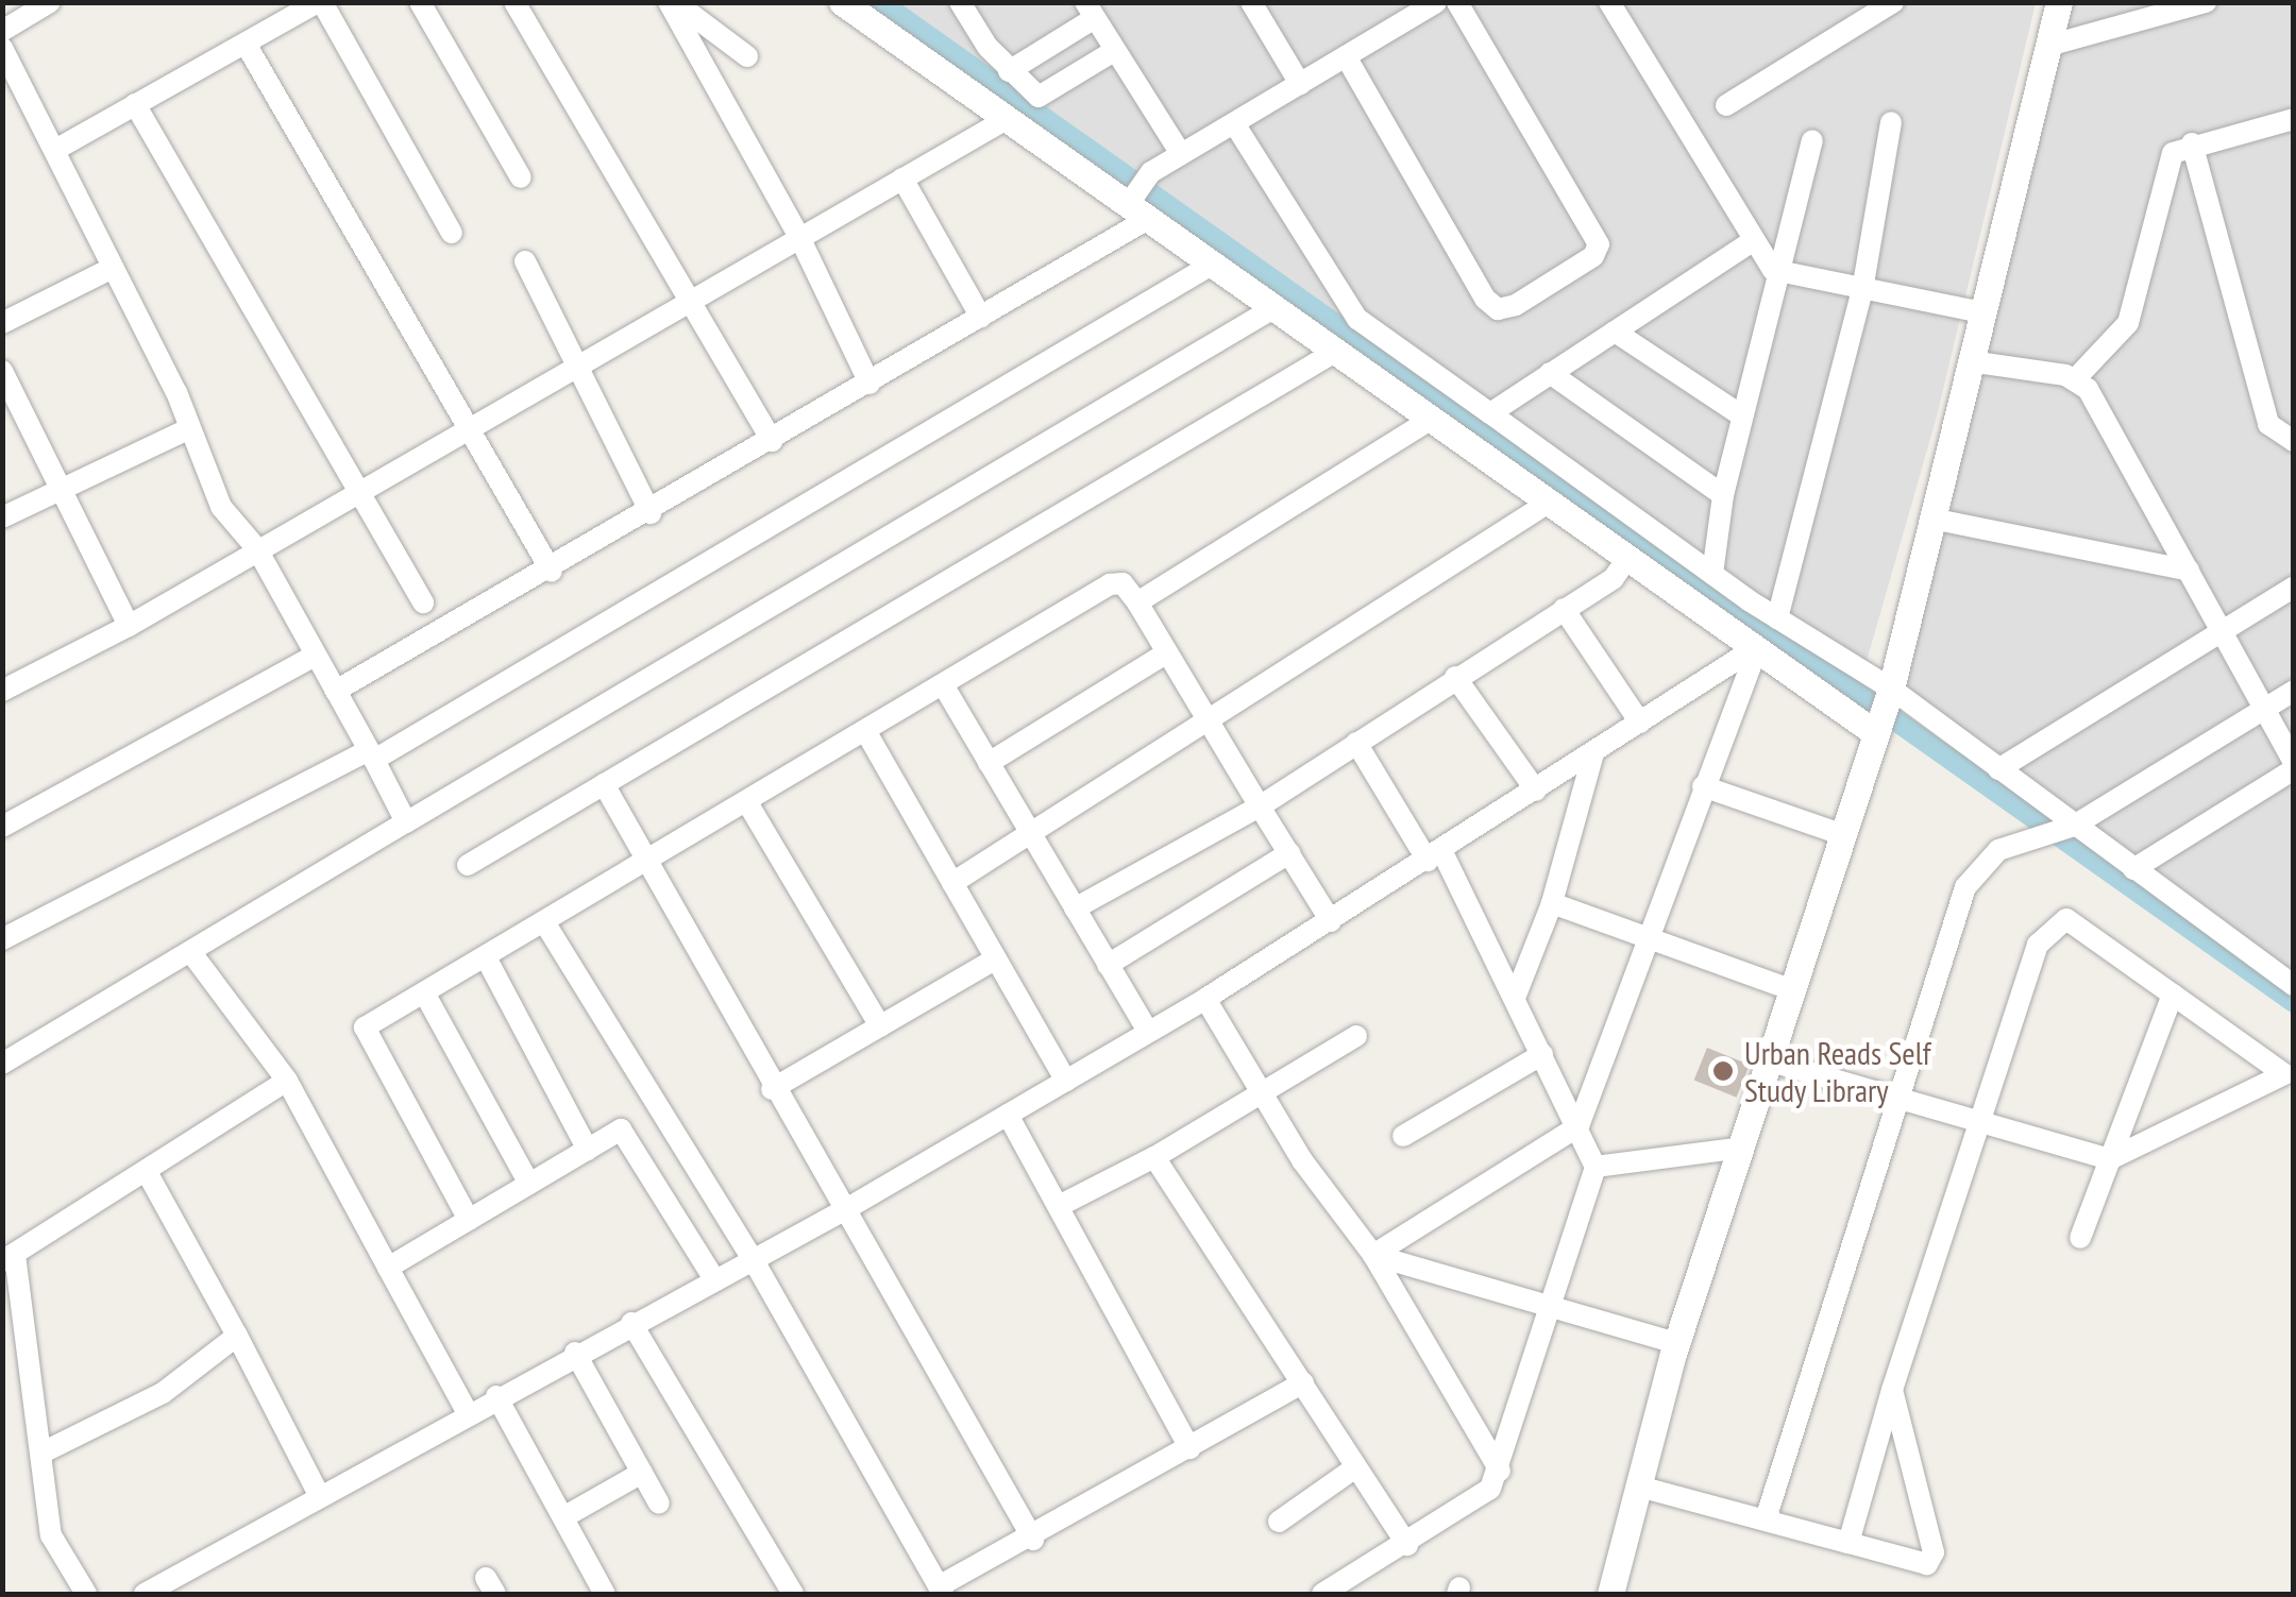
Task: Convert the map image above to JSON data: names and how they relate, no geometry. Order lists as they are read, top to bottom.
{
  "places": ["Urban Reads Self Study Library"]
}
